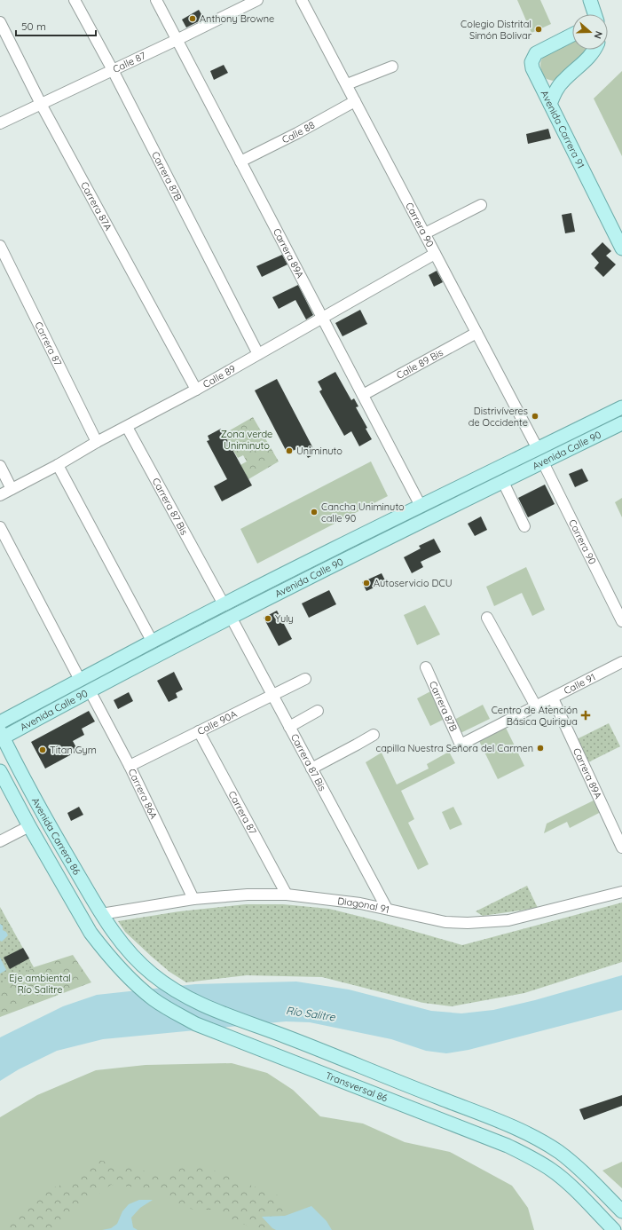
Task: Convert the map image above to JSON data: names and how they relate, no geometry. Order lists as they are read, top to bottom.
{
  "streets": {
    "main road": [
      "Avenida Carrera 91",
      "Avenida Calle 90",
      "Avenida Carrera 86",
      "Transversal 86"
    ],
    "street": [
      "Calle 87",
      "Calle 88",
      "Carrera 87B",
      "Carrera 87A",
      "Carrera 90",
      "Carrera 89A",
      "Carrera 87",
      "Calle 89 Bis",
      "Calle 89",
      "Carrera 87 Bis",
      "Calle 91",
      "Calle 90A",
      "Carrera 86A",
      "Diagonal 91"
    ]
  },
  "crossings": [
    ["Calle 87", "Carrera 87B"],
    ["Calle 87", "Carrera 87A"],
    ["Calle 87", "Carrera 89A"],
    ["Calle 88", "Carrera 90"],
    ["Calle 88", "Carrera 89A"],
    ["Carrera 87B", "Calle 89"],
    ["Carrera 87B", "Calle 91"],
    ["Carrera 87A", "Calle 89"],
    ["Carrera 90", "Calle 89 Bis"],
    ["Carrera 90", "Calle 89"],
    ["Carrera 90", "Avenida Calle 90"],
    ["Carrera 89A", "Calle 89 Bis"],
    ["Carrera 89A", "Calle 89"],
    ["Carrera 89A", "Avenida Calle 90"],
    ["Carrera 89A", "Calle 91"],
    ["Carrera 87", "Calle 89"],
    ["Carrera 87", "Calle 90A"],
    ["Carrera 87", "Diagonal 91"],
    ["Calle 89", "Carrera 87 Bis"],
    ["Avenida Calle 90", "Carrera 87 Bis"],
    ["Avenida Calle 90", "Carrera 86A"],
    ["Avenida Calle 90", "Avenida Carrera 86"],
    ["Carrera 87 Bis", "Calle 90A"],
    ["Carrera 87 Bis", "Diagonal 91"],
    ["Calle 90A", "Carrera 86A"],
    ["Carrera 86A", "Diagonal 91"],
    ["Avenida Carrera 86", "Diagonal 91"],
    ["Avenida Carrera 86", "Transversal 86"]
  ],
  "water": ["Río Salitre"],
  "parks": ["Zona verde Uniminuto", "Eje ambiental Río Salitre"],
  "places": {
    "other": [
      "Anthony Browne",
      "Colegio Distrital Simón Bolivar",
      "Distrivíveres de Occidente",
      "Uniminuto",
      "Cancha Uniminuto calle 90",
      "Autoservicio DCU",
      "Yuly",
      "capilla Nuestra Señora del Carmen",
      "Titan Gym"
    ],
    "health": ["Centro de Atención Básica Quirigua"]
  },
  "scale_bar": "50 m",
  "north": "right"
}
